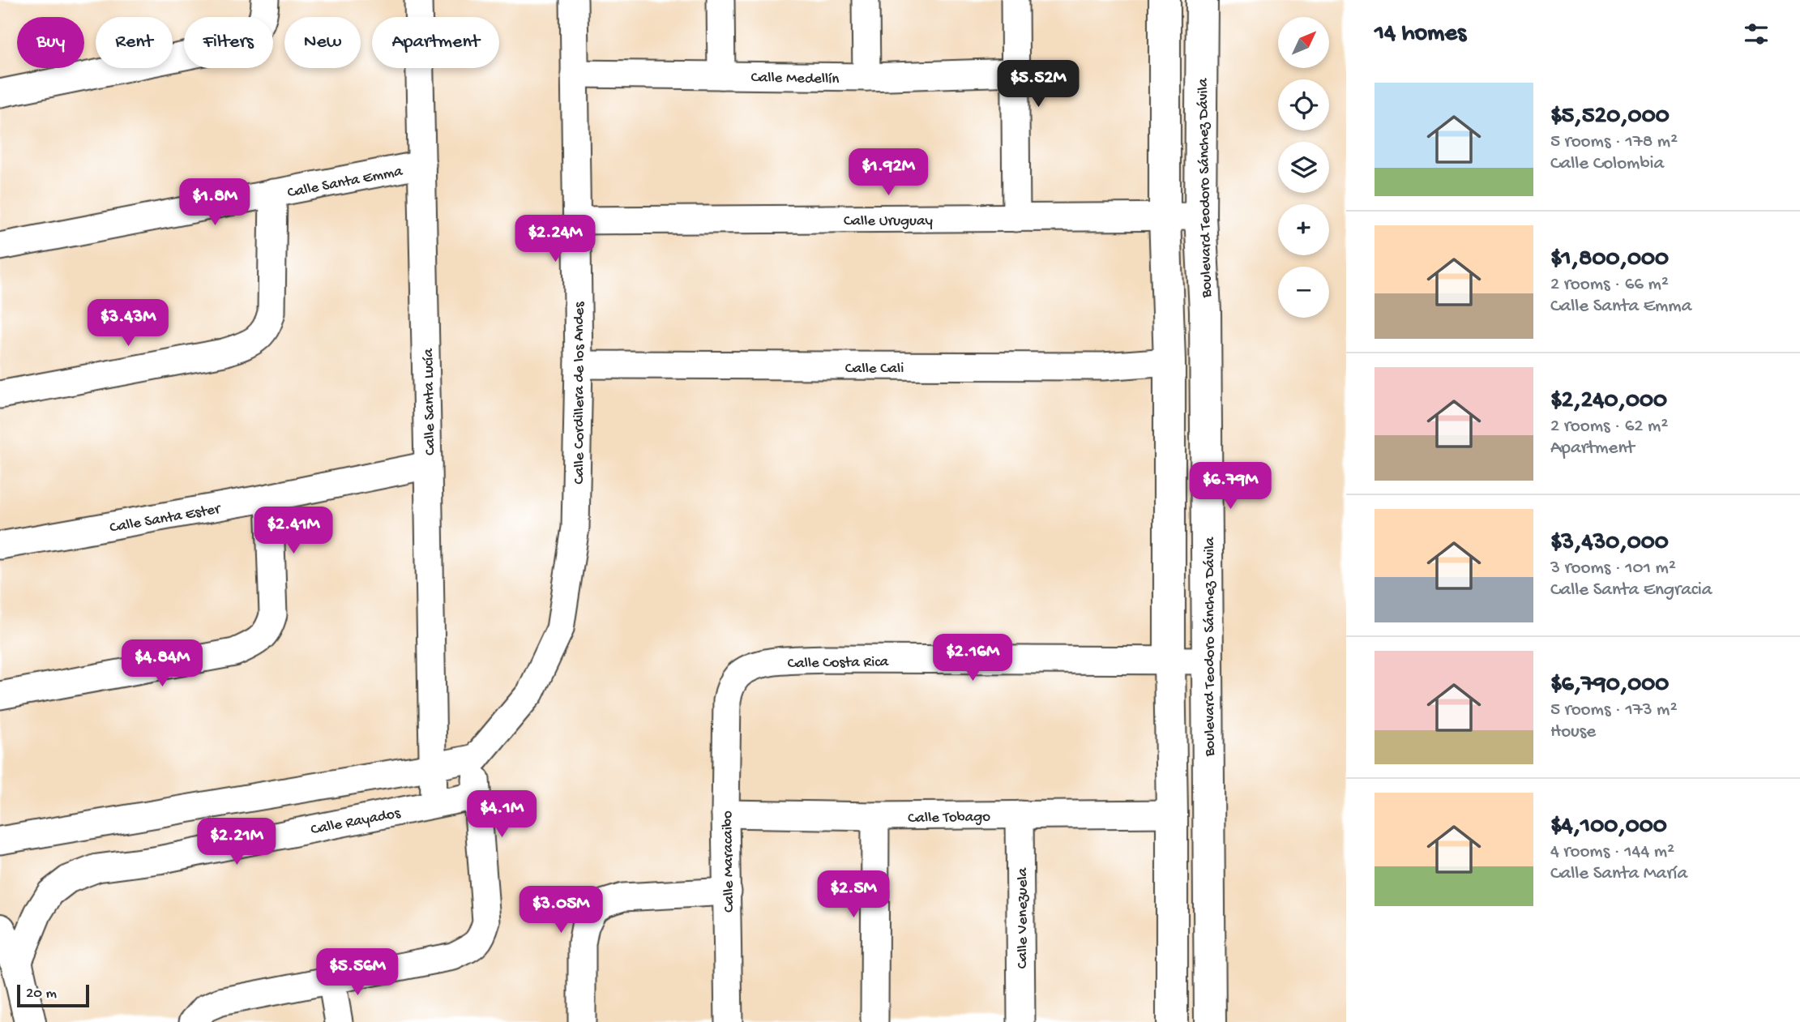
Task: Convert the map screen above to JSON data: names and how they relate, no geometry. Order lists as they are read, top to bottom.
{
  "streets": {
    "street": [
      "Calle Medellín",
      "Calle Santa Emma",
      "Boulevard Teodoro Sánchez Dávila",
      "Calle Uruguay",
      "Calle Cali",
      "Calle Cordillera de los Andes",
      "Calle Santa Lucía",
      "Calle Santa Ester",
      "Calle Costa Rica",
      "Calle Tobago",
      "Calle Rayados",
      "Calle Maracaibo",
      "Calle Venezuela"
    ]
  },
  "crossings": [
    ["Calle Medellín", "Calle Cordillera de los Andes"],
    ["Calle Santa Emma", "Calle Santa Lucía"],
    ["Boulevard Teodoro Sánchez Dávila", "Calle Uruguay"],
    ["Boulevard Teodoro Sánchez Dávila", "Calle Costa Rica"],
    ["Calle Uruguay", "Calle Cordillera de los Andes"],
    ["Calle Cali", "Calle Cordillera de los Andes"],
    ["Calle Santa Lucía", "Calle Santa Ester"],
    ["Calle Santa Lucía", "Calle Rayados"],
    ["Calle Costa Rica", "Calle Maracaibo"],
    ["Calle Tobago", "Calle Maracaibo"],
    ["Calle Tobago", "Calle Venezuela"]
  ],
  "scale_bar": "20 m",
  "north": "top right",
  "page": {
    "heading": "14 homes",
    "map_buttons": ["+", "−"],
    "chip": [
      "Buy",
      "Rent",
      "Filters",
      "New",
      "Apartment"
    ],
    "price": [
      "$5.52M",
      "$1.92M",
      "$1.8M",
      "$2.24M",
      "$3.43M",
      "$6.79M",
      "$2.41M",
      "$2.16M",
      "$4.84M",
      "$4.1M",
      "$2.21M",
      "$2.5M",
      "$3.05M",
      "$5.56M"
    ],
    "list": [
      {
        "name": "$5,520,000",
        "note": "5 rooms · 178 m² · Calle Colombia"
      },
      {
        "name": "$1,800,000",
        "note": "2 rooms · 66 m² · Calle Santa Emma"
      },
      {
        "name": "$2,240,000",
        "note": "2 rooms · 62 m² · Apartment"
      },
      {
        "name": "$3,430,000",
        "note": "3 rooms · 101 m² · Calle Santa Engracia"
      },
      {
        "name": "$6,790,000",
        "note": "5 rooms · 173 m² · House"
      },
      {
        "name": "$4,100,000",
        "note": "4 rooms · 144 m² · Calle Santa María"
      }
    ],
    "scale": "20 m"
  }
}
